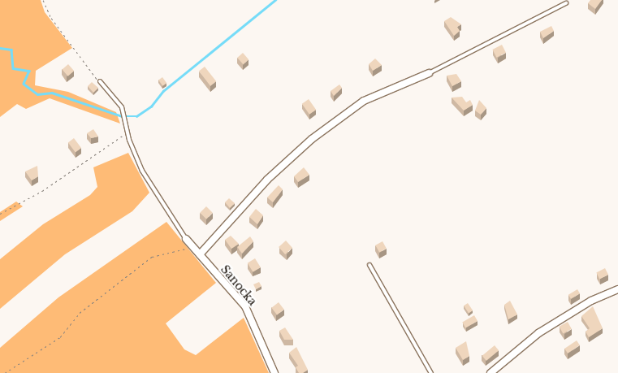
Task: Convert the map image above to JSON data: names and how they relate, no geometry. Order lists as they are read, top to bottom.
{
  "streets": {
    "street": ["Sanocka"]
  }
}
